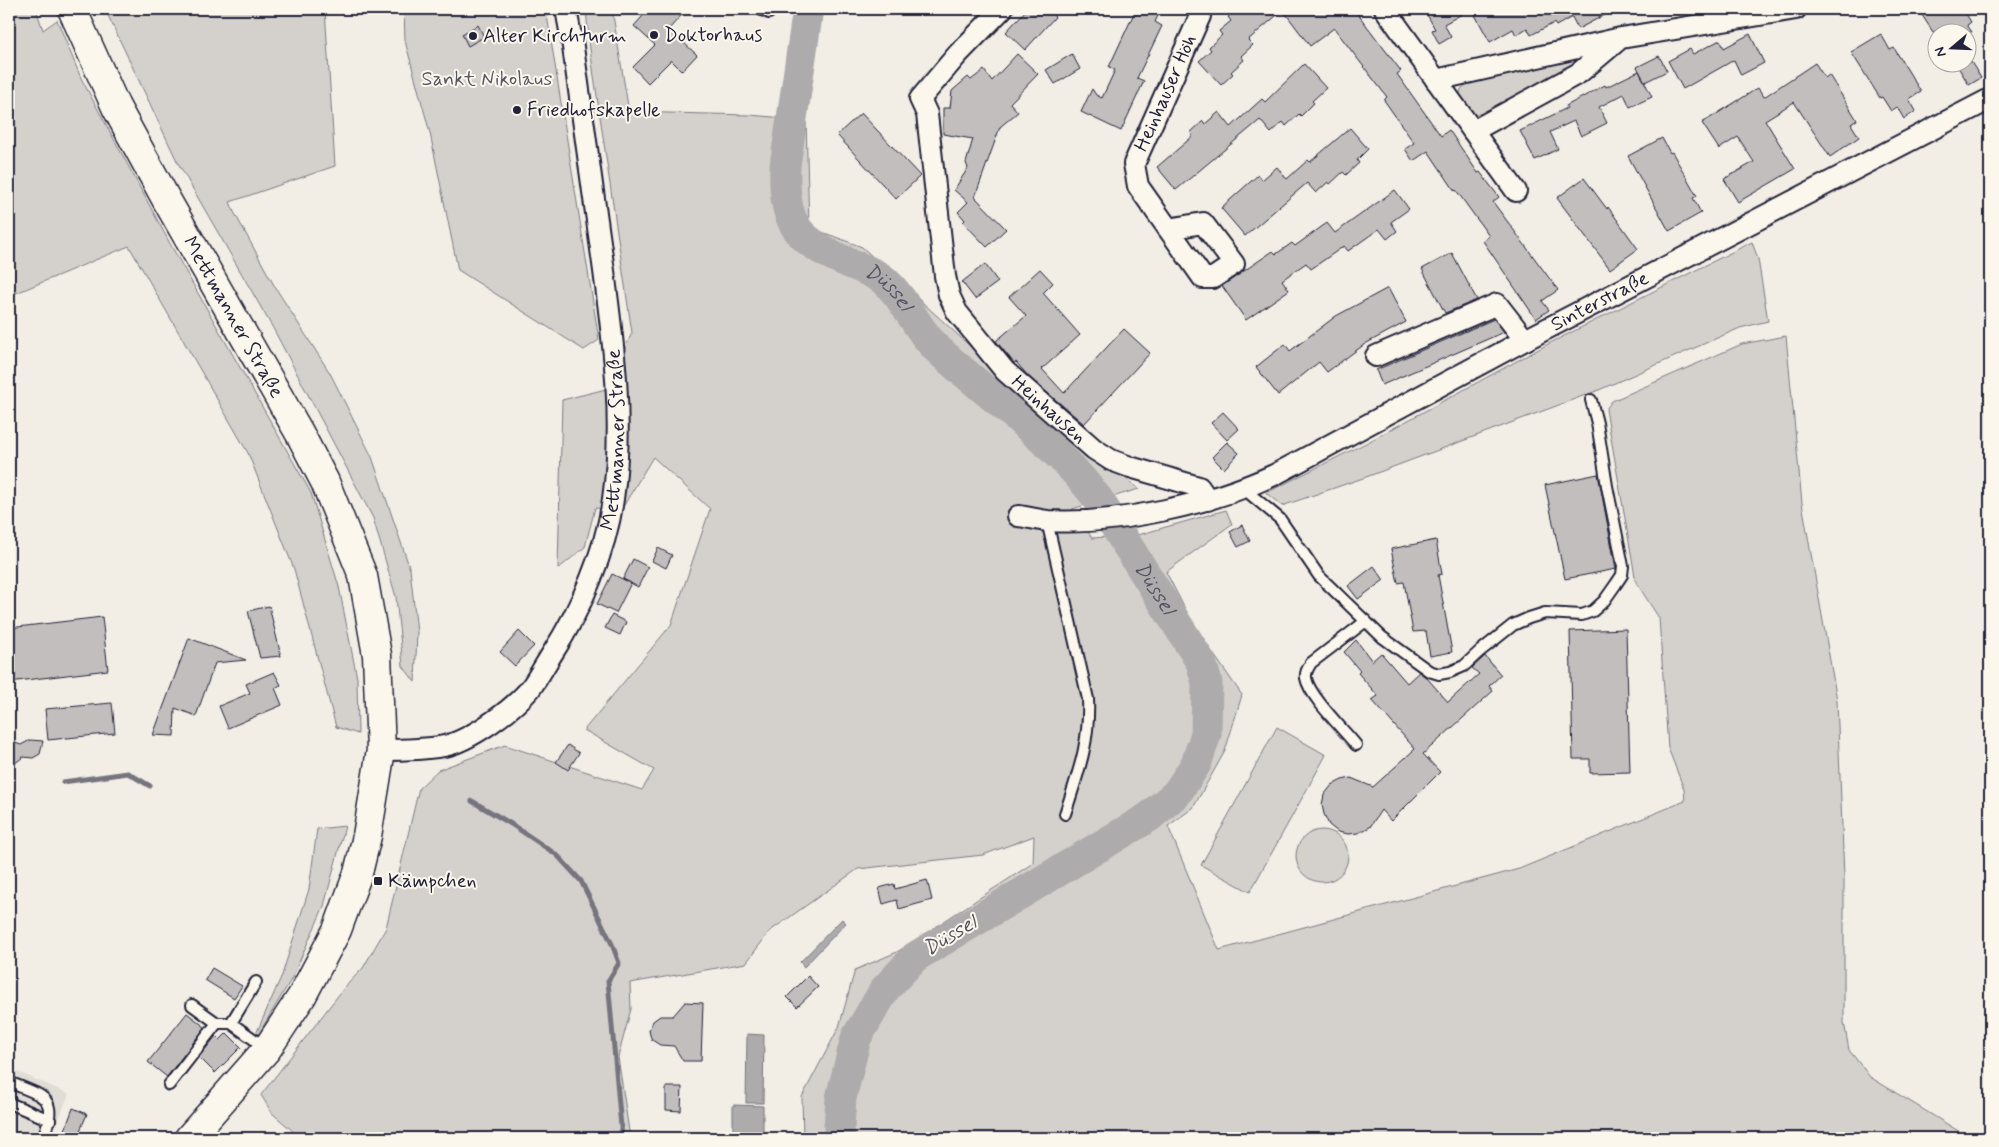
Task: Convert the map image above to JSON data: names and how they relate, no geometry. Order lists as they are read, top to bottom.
{
  "streets": {
    "main road": ["Mettmanner Straße"],
    "street": ["Heinhauser Höh", "Sinterstraße", "Heinhausen"]
  },
  "crossings": [
    ["Sinterstraße", "Heinhausen"]
  ],
  "water": ["Düssel"],
  "parks": ["Sankt Nikolaus"],
  "places": {
    "other": ["Doktorhaus", "Alter Kirchturm", "Friedhofskapelle"],
    "transit": ["Kämpchen"]
  },
  "north": "left"
}
